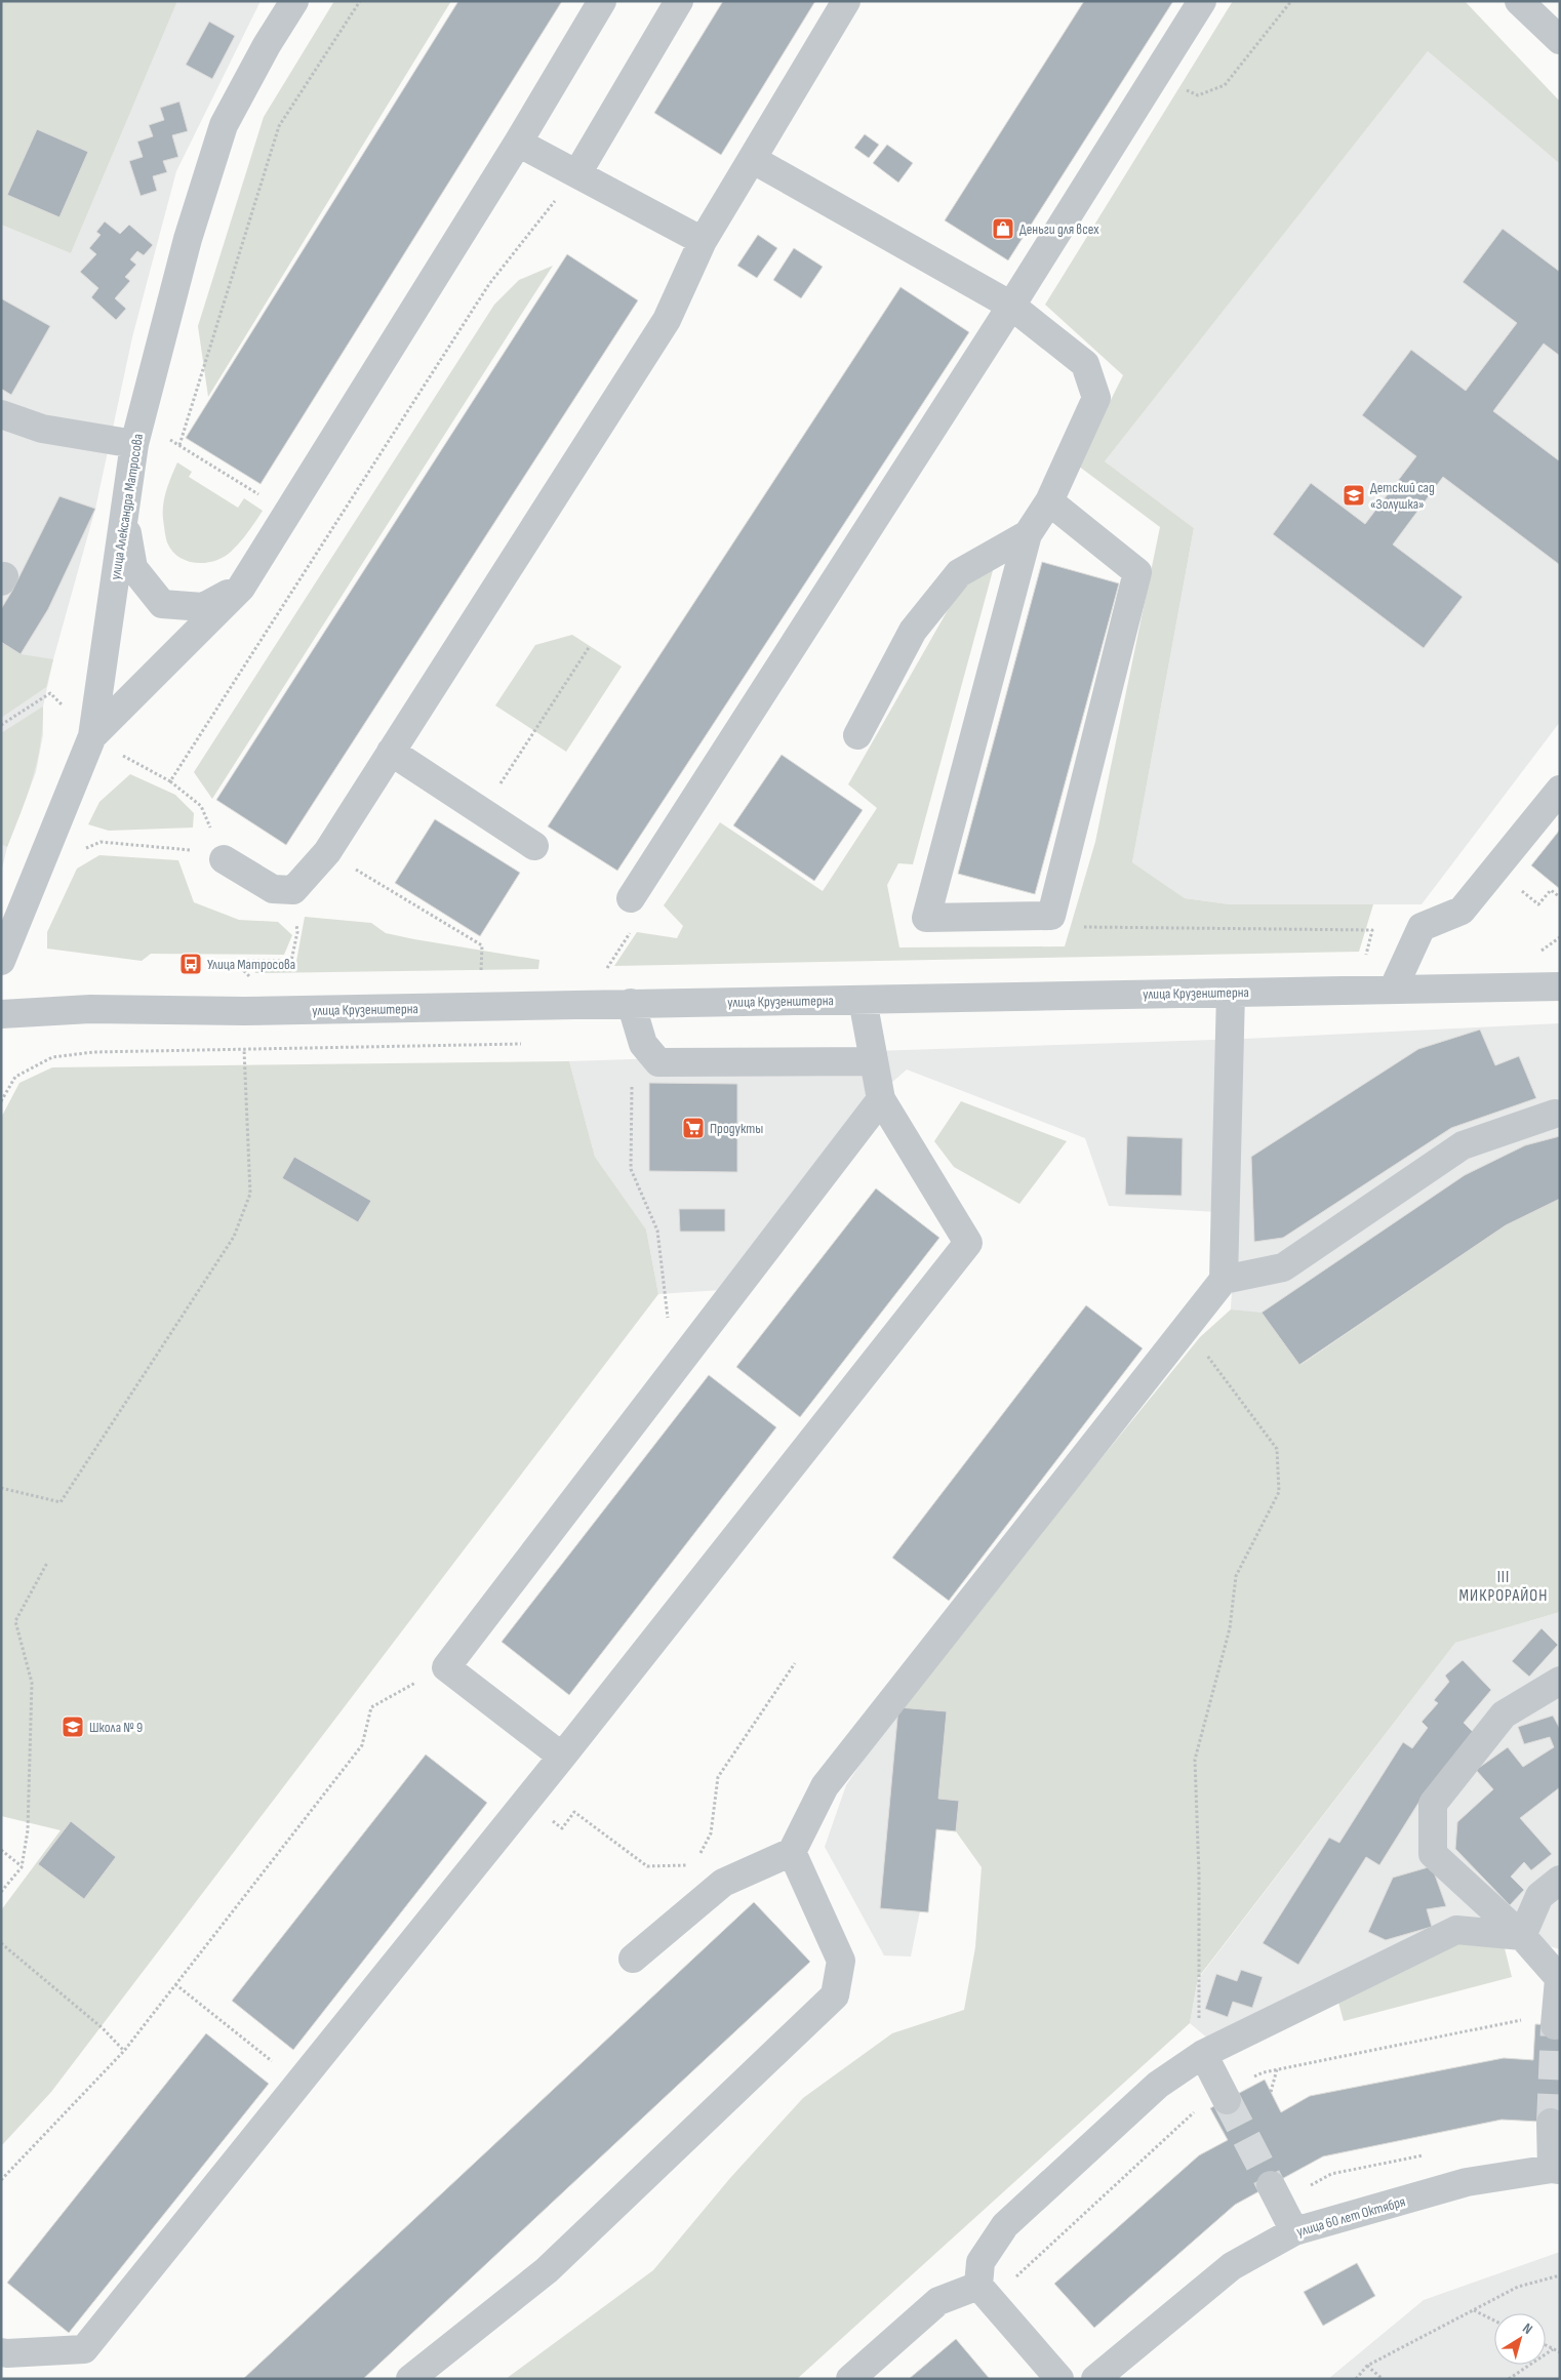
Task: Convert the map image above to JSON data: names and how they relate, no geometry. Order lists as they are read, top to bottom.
{
  "streets": {
    "street": ["улица Александра Матросова", "улица Крузенштерна", "улица 60 лет Октября"]
  },
  "districts": ["III МИКРОРАЙОН"],
  "places": {
    "shop": ["Деньги для всех"],
    "school or university": ["Детский сад «Золушка»", "Школа № 9"],
    "bus stop": ["Улица Матросова"],
    "supermarket": ["Продукты"]
  },
  "north": "top right"
}
